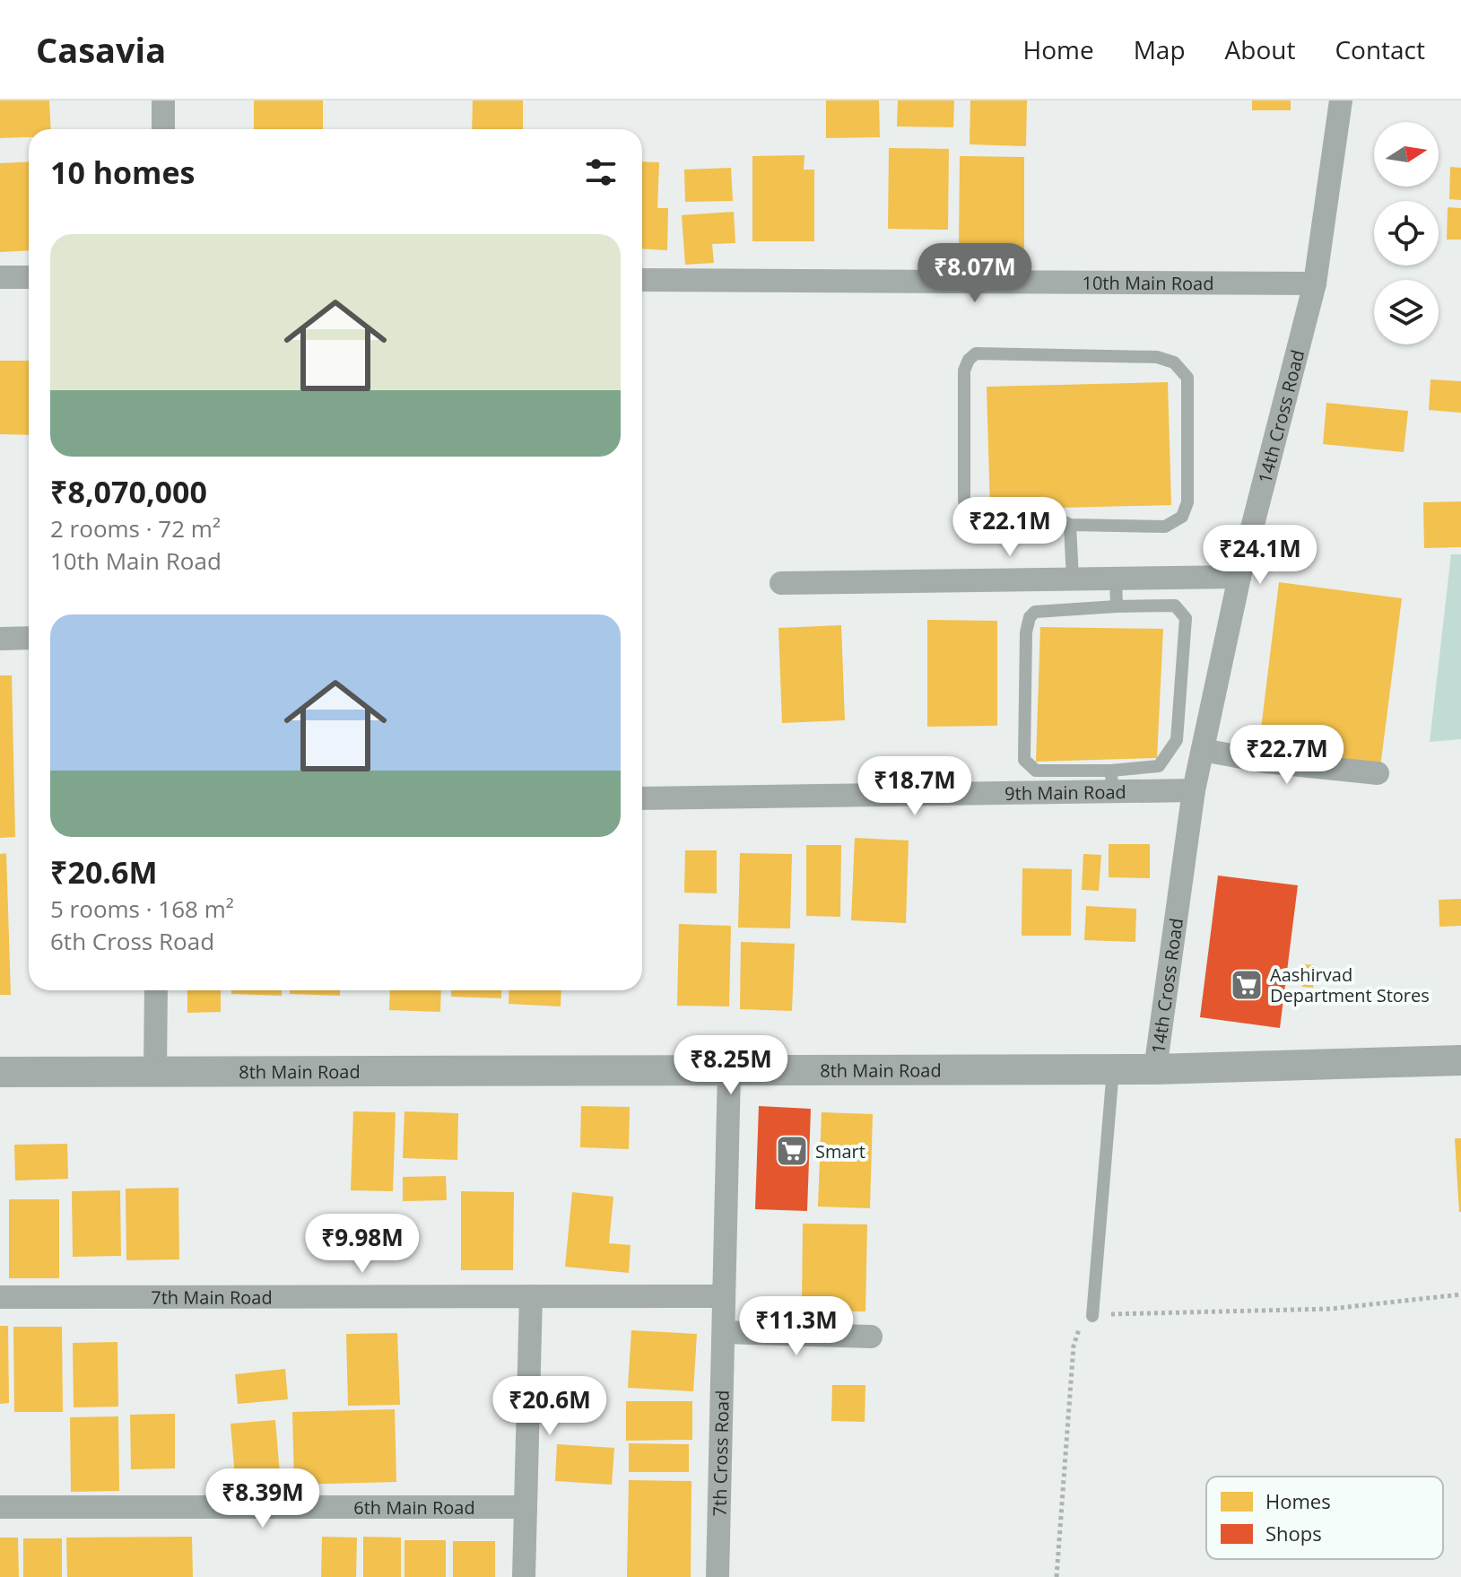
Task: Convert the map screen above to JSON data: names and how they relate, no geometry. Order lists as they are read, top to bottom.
{
  "streets": {
    "street": [
      "10th Main Road",
      "14th Cross Road",
      "9th Main Road",
      "8th Main Road",
      "7th Main Road",
      "7th Cross Road",
      "6th Main Road"
    ]
  },
  "crossings": [
    ["10th Main Road", "14th Cross Road"],
    ["14th Cross Road", "9th Main Road"],
    ["14th Cross Road", "8th Main Road"],
    ["8th Main Road", "7th Cross Road"],
    ["7th Main Road", "7th Cross Road"]
  ],
  "places": {
    "supermarket": ["Aashirvad Department Stores", "Smart"]
  },
  "legend": ["Homes", "Shops"],
  "north": "right",
  "page": {
    "header": "Casavia",
    "nav": [
      "Home",
      "Map",
      "About",
      "Contact"
    ],
    "heading": "10 homes",
    "list": [
      {
        "name": "₹8,070,000",
        "note": "2 rooms · 72 m² · 10th Main Road"
      },
      {
        "name": "₹20.6M",
        "note": "5 rooms · 168 m² · 6th Cross Road"
      }
    ],
    "price": [
      "₹8.07M",
      "₹22.1M",
      "₹24.1M",
      "₹22.7M",
      "₹18.7M",
      "₹8.25M",
      "₹9.98M",
      "₹11.3M",
      "₹20.6M",
      "₹8.39M"
    ]
  }
}
